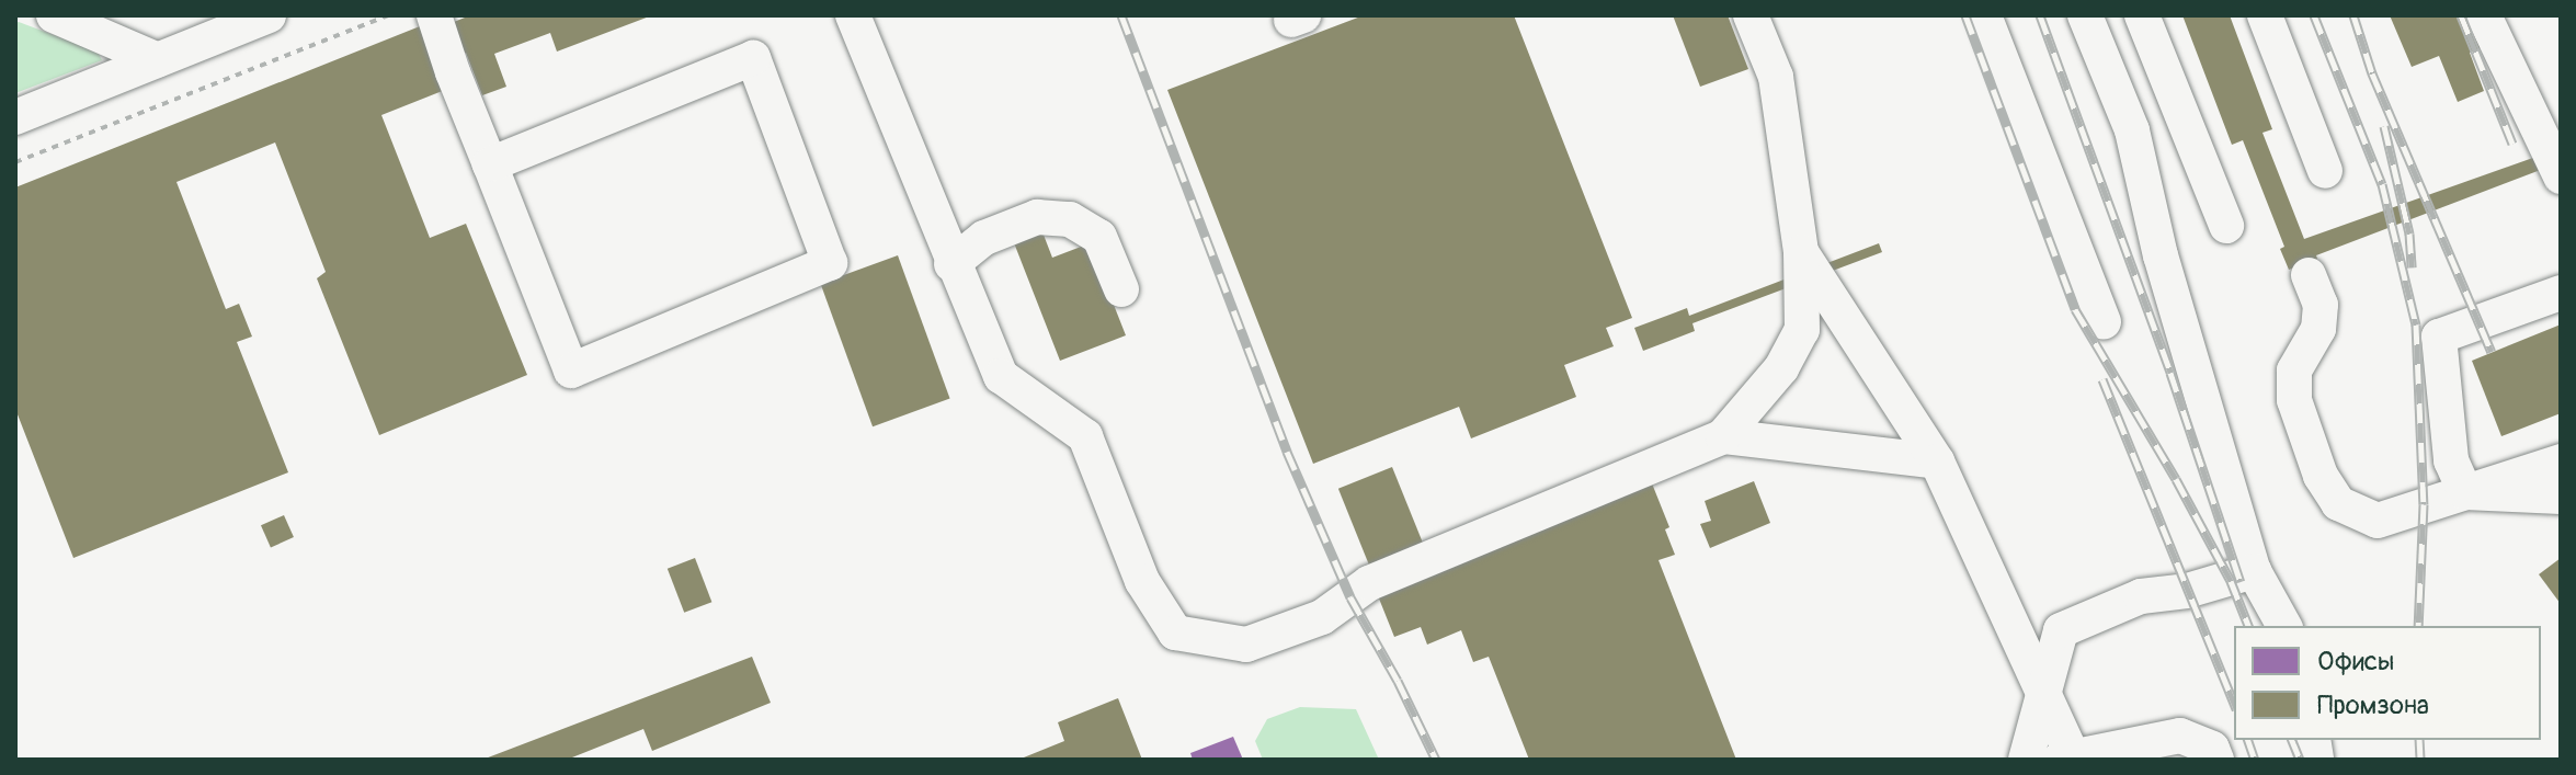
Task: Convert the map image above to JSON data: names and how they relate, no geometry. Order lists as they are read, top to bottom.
{
  "legend": ["Офисы", "Промзона"]
}
